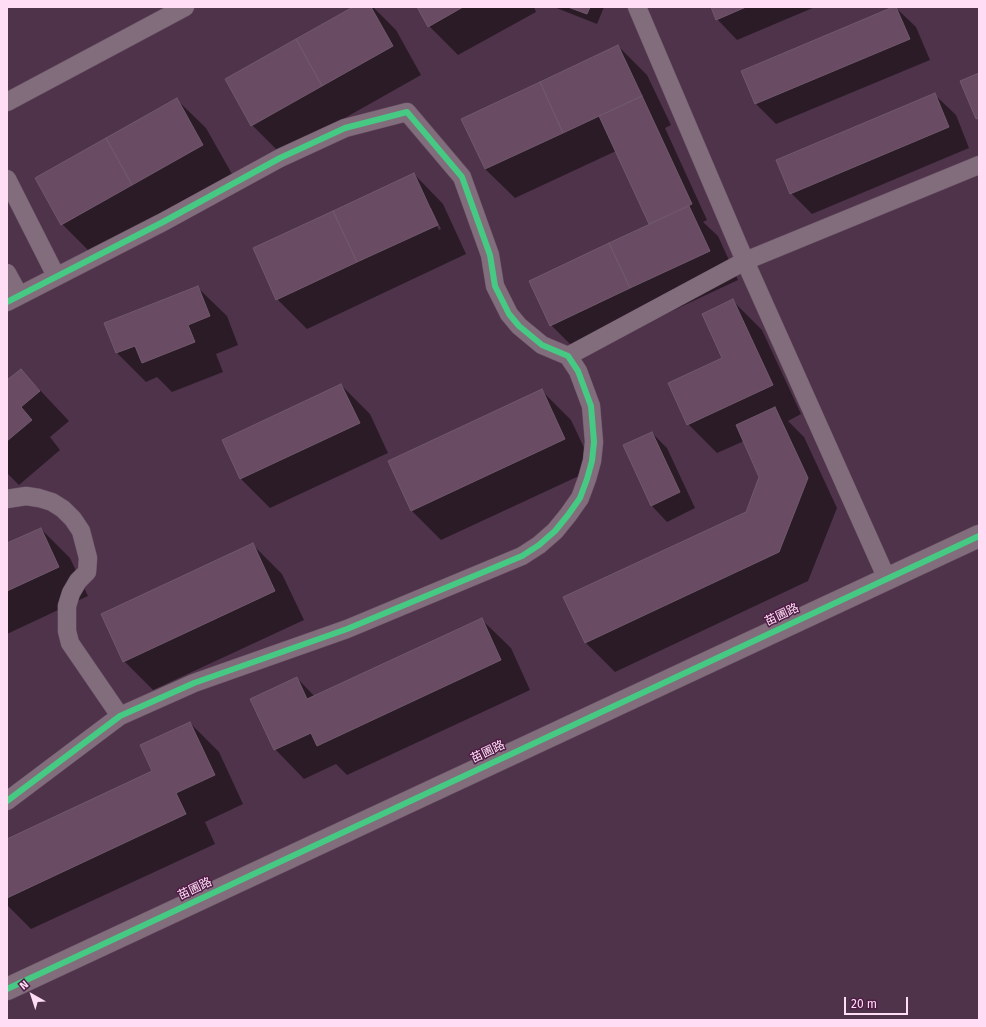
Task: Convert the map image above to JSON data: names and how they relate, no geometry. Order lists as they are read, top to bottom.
{
  "streets": {
    "street": ["苗圃路"]
  },
  "scale_bar": "20 m",
  "north": "top left"
}
